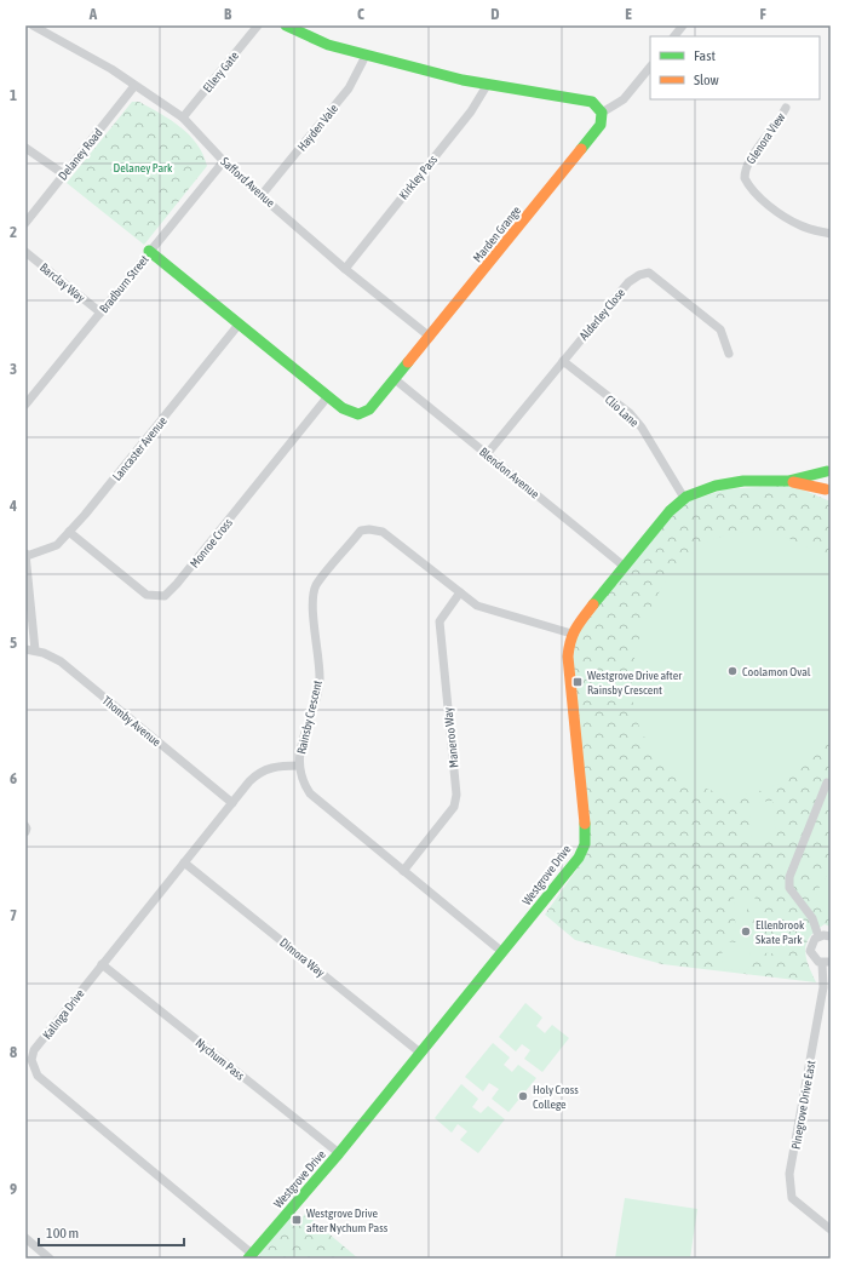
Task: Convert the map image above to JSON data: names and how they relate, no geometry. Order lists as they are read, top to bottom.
{
  "streets": {
    "street": [
      "Ellery Gate",
      "Hayden Vale",
      "Glenora View",
      "Delaney Road",
      "Kirkley Pass",
      "Safford Avenue",
      "Marden Grange",
      "Barclay Way",
      "Bradburn Street",
      "Alderley Close",
      "Clio Lane",
      "Lancaster Avenue",
      "Blendon Avenue",
      "Monroe Cross",
      "Rainsby Crescent",
      "Thomby Avenue",
      "Maneroo Way",
      "Westgrove Drive",
      "Dimora Way",
      "Kalinga Drive",
      "Nychum Pass",
      "Pinegrove Drive East"
    ]
  },
  "crossings": [
    ["Ellery Gate", "Safford Avenue"],
    ["Hayden Vale", "Safford Avenue"],
    ["Delaney Road", "Safford Avenue"],
    ["Kirkley Pass", "Safford Avenue"],
    ["Safford Avenue", "Marden Grange"],
    ["Safford Avenue", "Bradburn Street"],
    ["Marden Grange", "Bradburn Street"],
    ["Marden Grange", "Lancaster Avenue"],
    ["Marden Grange", "Blendon Avenue"],
    ["Marden Grange", "Monroe Cross"],
    ["Barclay Way", "Bradburn Street"],
    ["Alderley Close", "Clio Lane"],
    ["Alderley Close", "Blendon Avenue"],
    ["Lancaster Avenue", "Monroe Cross"],
    ["Rainsby Crescent", "Maneroo Way"],
    ["Rainsby Crescent", "Westgrove Drive"],
    ["Rainsby Crescent", "Kalinga Drive"],
    ["Thomby Avenue", "Kalinga Drive"],
    ["Westgrove Drive", "Dimora Way"],
    ["Westgrove Drive", "Kalinga Drive"],
    ["Westgrove Drive", "Nychum Pass"],
    ["Dimora Way", "Kalinga Drive"],
    ["Kalinga Drive", "Nychum Pass"]
  ],
  "parks": ["Delaney Park"],
  "places": {
    "other": ["Coolamon Oval", "Ellenbrook Skate Park", "Holy Cross College"],
    "transit": ["Westgrove Drive after Rainsby Crescent", "Westgrove Drive after Nychum Pass"]
  },
  "legend": ["Fast", "Slow"],
  "scale_bar": "100 m",
  "grid": {
    "columns": [
      "A",
      "B",
      "C",
      "D",
      "E",
      "F"
    ],
    "rows": [
      "1",
      "2",
      "3",
      "4",
      "5",
      "6",
      "7",
      "8",
      "9"
    ]
  }
}
